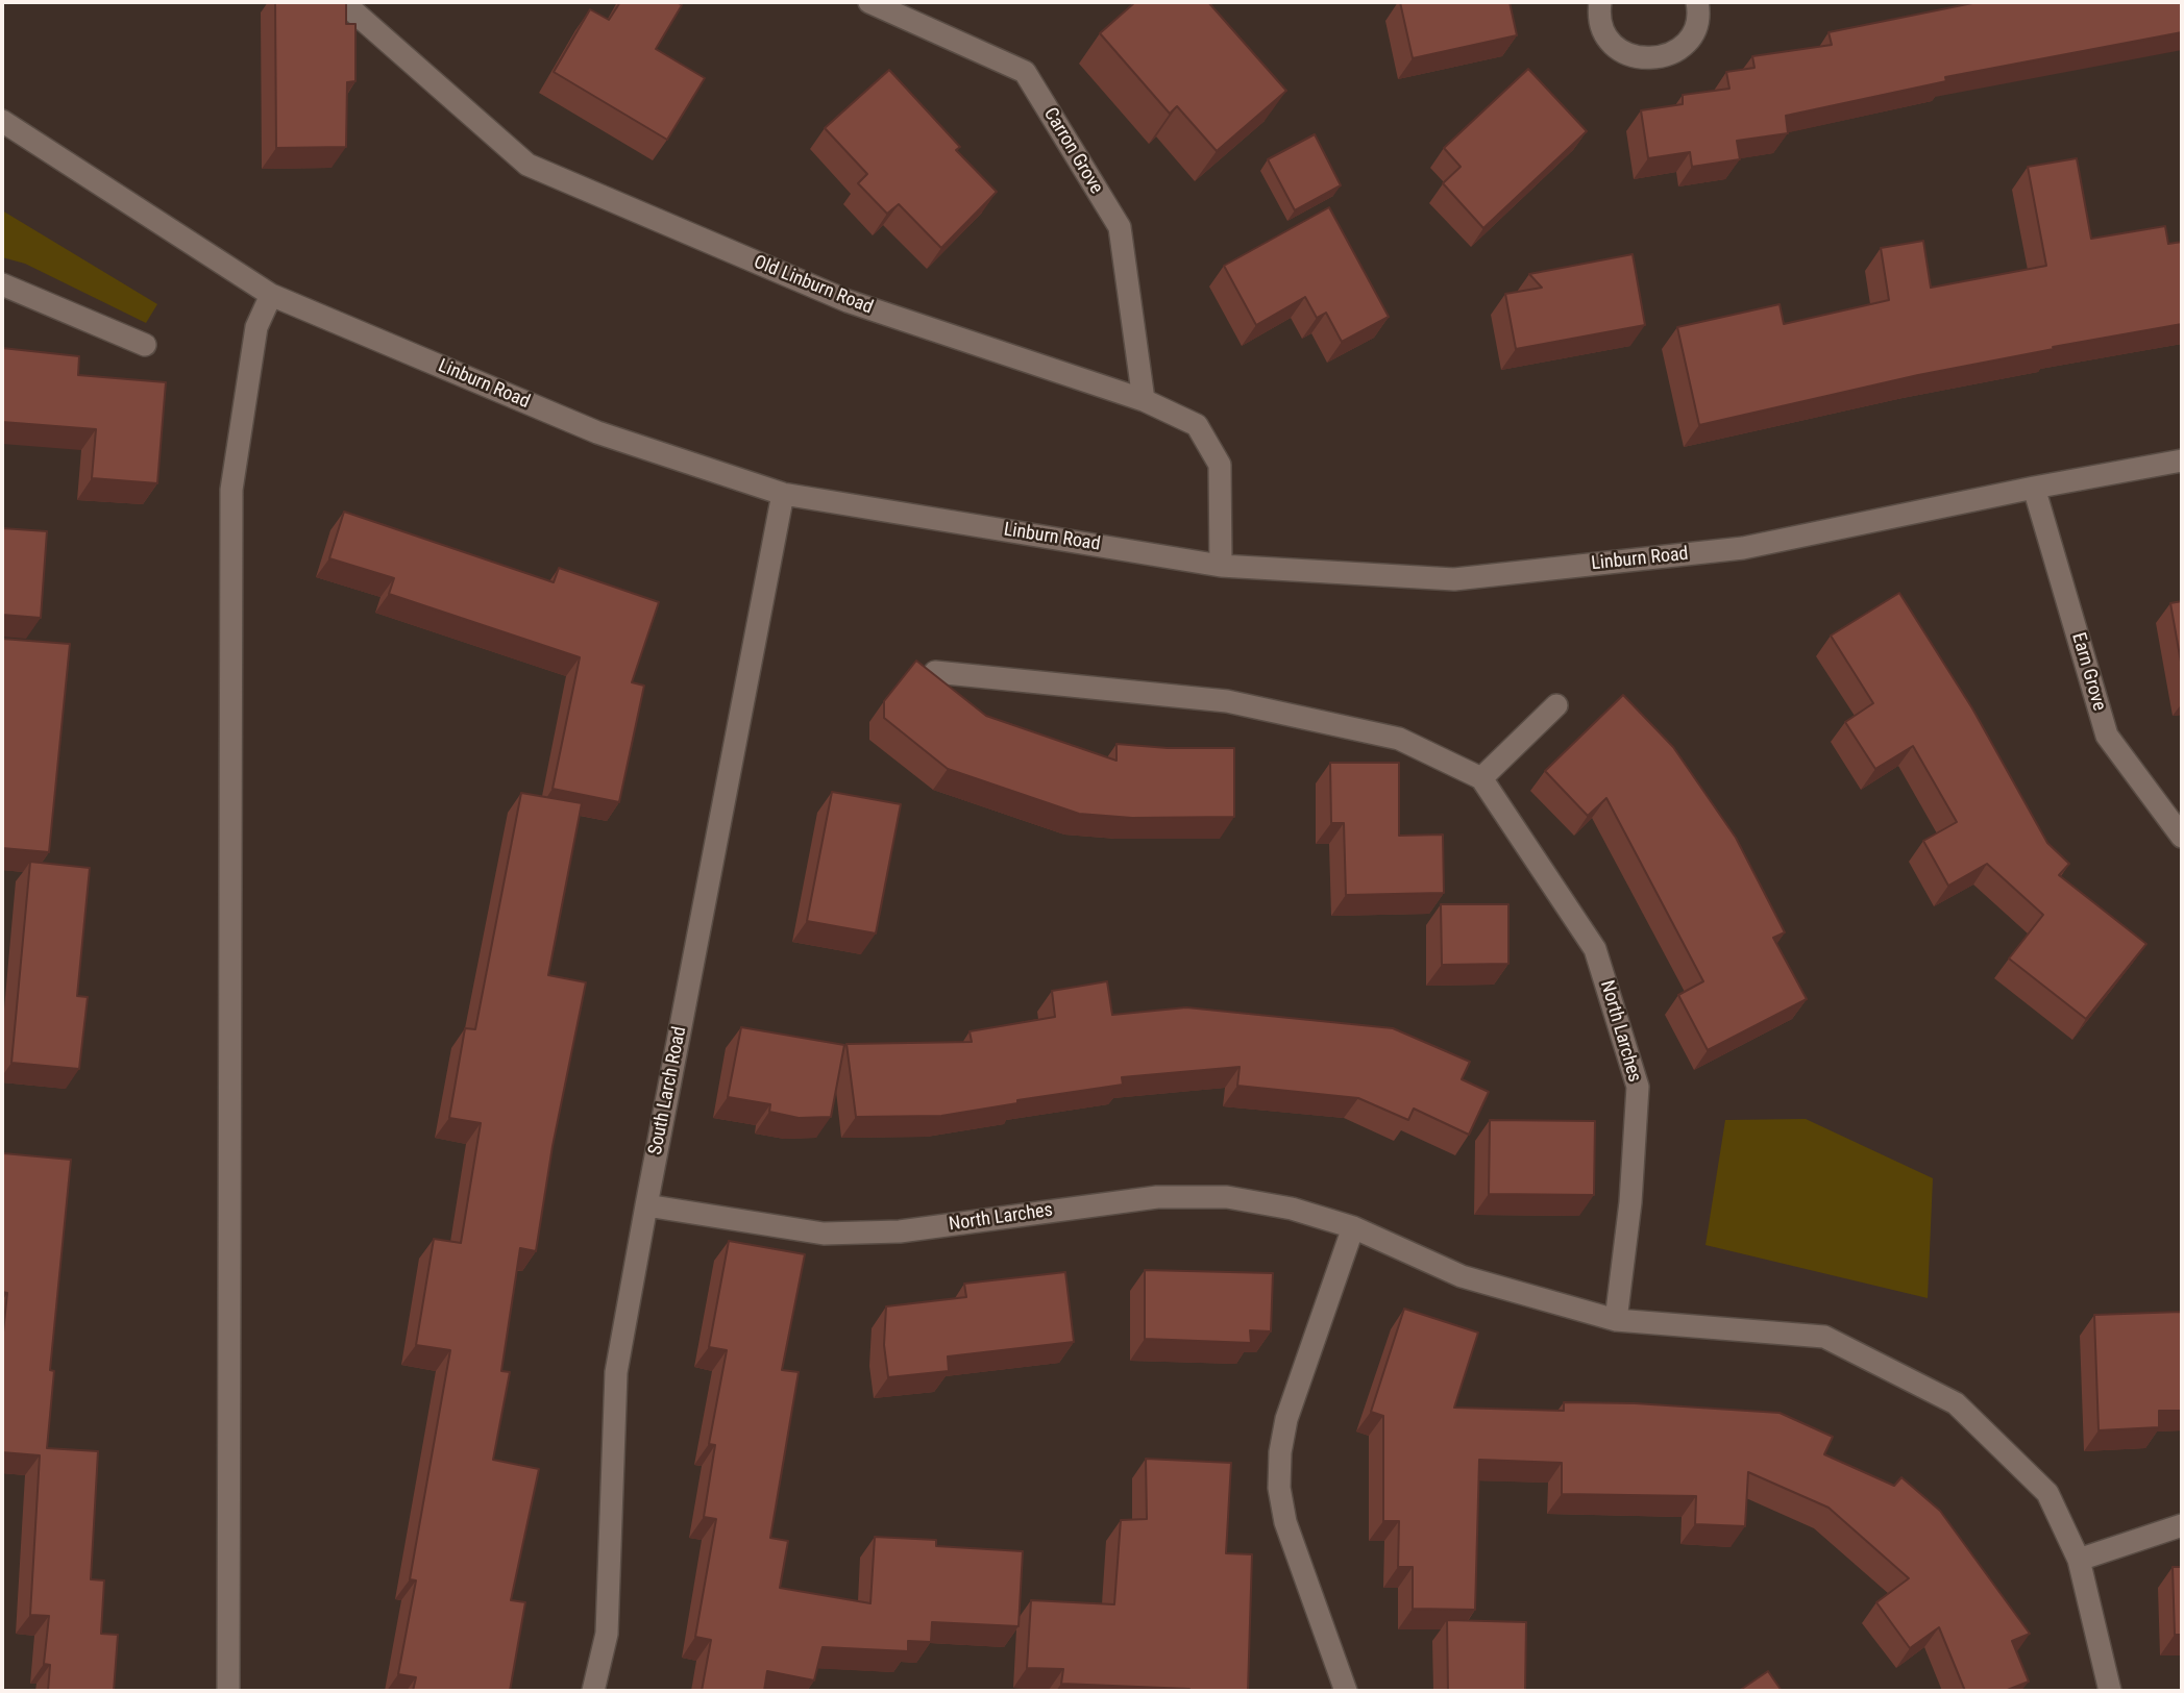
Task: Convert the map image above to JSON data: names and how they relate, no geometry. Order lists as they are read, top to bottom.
{
  "streets": {
    "street": [
      "Carron Grove",
      "Old Linburn Road",
      "Linburn Road",
      "Earn Grove",
      "North Larches",
      "South Larch Road"
    ]
  },
  "crossings": [
    ["Carron Grove", "Old Linburn Road"],
    ["Old Linburn Road", "Linburn Road"],
    ["Linburn Road", "Earn Grove"],
    ["Linburn Road", "South Larch Road"],
    ["North Larches", "South Larch Road"]
  ]
}
